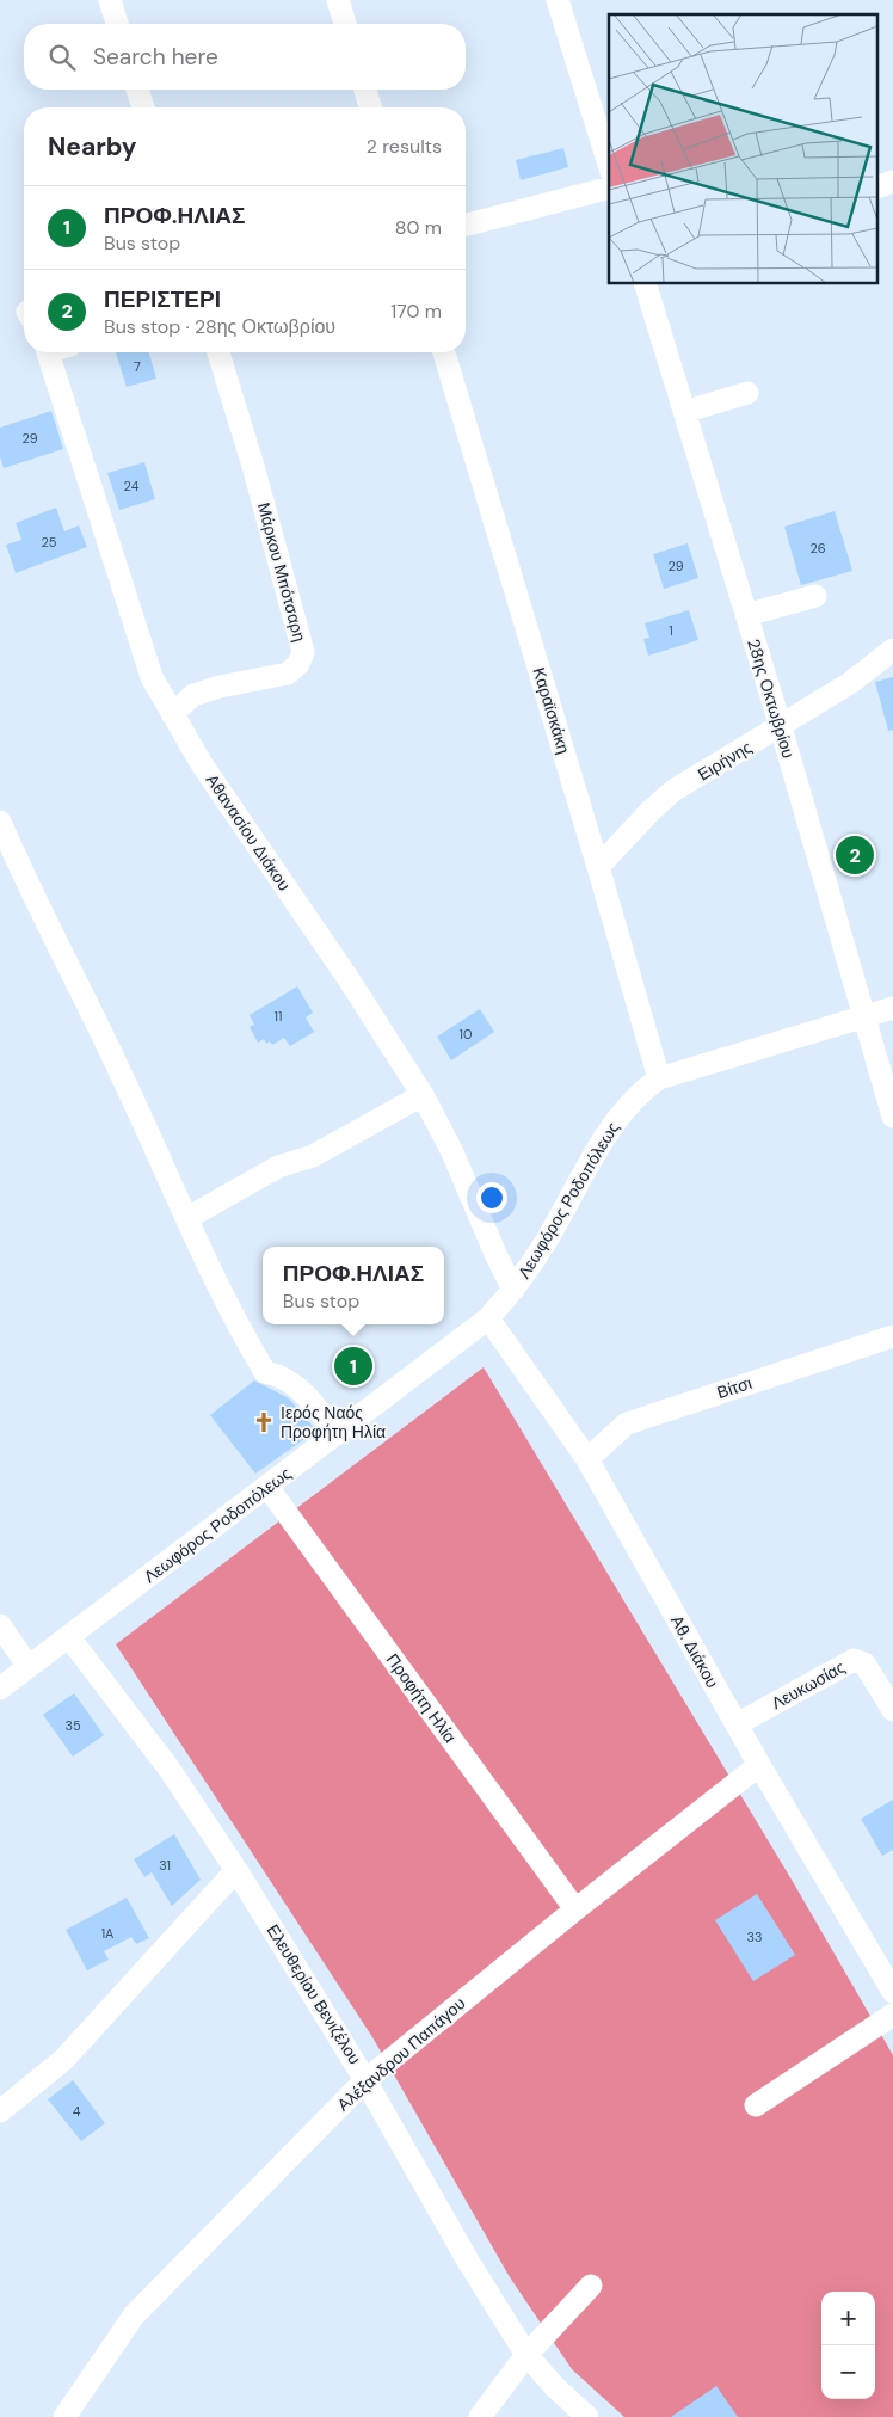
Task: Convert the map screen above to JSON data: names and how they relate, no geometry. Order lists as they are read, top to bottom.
{
  "streets": {
    "street": [
      "Μάρκου Μπότσαρη",
      "28ης Οκτωβρίου",
      "Καραϊσκάκη",
      "Ειρήνης",
      "Αθανασίου Διάκου",
      "Λεωφόρος Ροδοπόλεως",
      "Βίτσι",
      "Αθ. Διάκου",
      "Λευκωσίας",
      "Προφήτη Ηλία",
      "Ελευθερίου Βενιζέλου",
      "Αλέξανδρου Παπάγου"
    ]
  },
  "crossings": [
    ["Μάρκου Μπότσαρη", "Αθανασίου Διάκου"],
    ["28ης Οκτωβρίου", "Ειρήνης"],
    ["28ης Οκτωβρίου", "Λεωφόρος Ροδοπόλεως"],
    ["Καραϊσκάκη", "Ειρήνης"],
    ["Καραϊσκάκη", "Λεωφόρος Ροδοπόλεως"],
    ["Αθανασίου Διάκου", "Λεωφόρος Ροδοπόλεως"],
    ["Λεωφόρος Ροδοπόλεως", "Αθ. Διάκου"],
    ["Λεωφόρος Ροδοπόλεως", "Προφήτη Ηλία"],
    ["Λεωφόρος Ροδοπόλεως", "Ελευθερίου Βενιζέλου"],
    ["Βίτσι", "Αθ. Διάκου"],
    ["Αθ. Διάκου", "Λευκωσίας"],
    ["Αθ. Διάκου", "Αλέξανδρου Παπάγου"],
    ["Προφήτη Ηλία", "Αλέξανδρου Παπάγου"],
    ["Ελευθερίου Βενιζέλου", "Αλέξανδρου Παπάγου"]
  ],
  "places": {
    "church": ["Ιερός Ναός Προφήτη Ηλία"]
  },
  "house_numbers": [
    "7",
    "29",
    "24",
    "25",
    "26",
    "29",
    "1",
    "11",
    "10",
    "35",
    "31",
    "1A",
    "33",
    "4"
  ],
  "page": {
    "search": "Search here",
    "heading": ["Nearby", "2 results"],
    "list": [
      {
        "mark": "1",
        "name": "ΠΡΟΦ.ΗΛΙΑΣ",
        "note": "Bus stop",
        "value": "80 m"
      },
      {
        "mark": "2",
        "name": "ΠΕΡΙΣΤΕΡΙ",
        "note": "Bus stop · 28ης Οκτωβρίου",
        "value": "170 m"
      }
    ],
    "pins": ["2", "1"],
    "popup": ["ΠΡΟΦ.ΗΛΙΑΣ", "Bus stop"],
    "map_buttons": ["+", "−"]
  }
}
